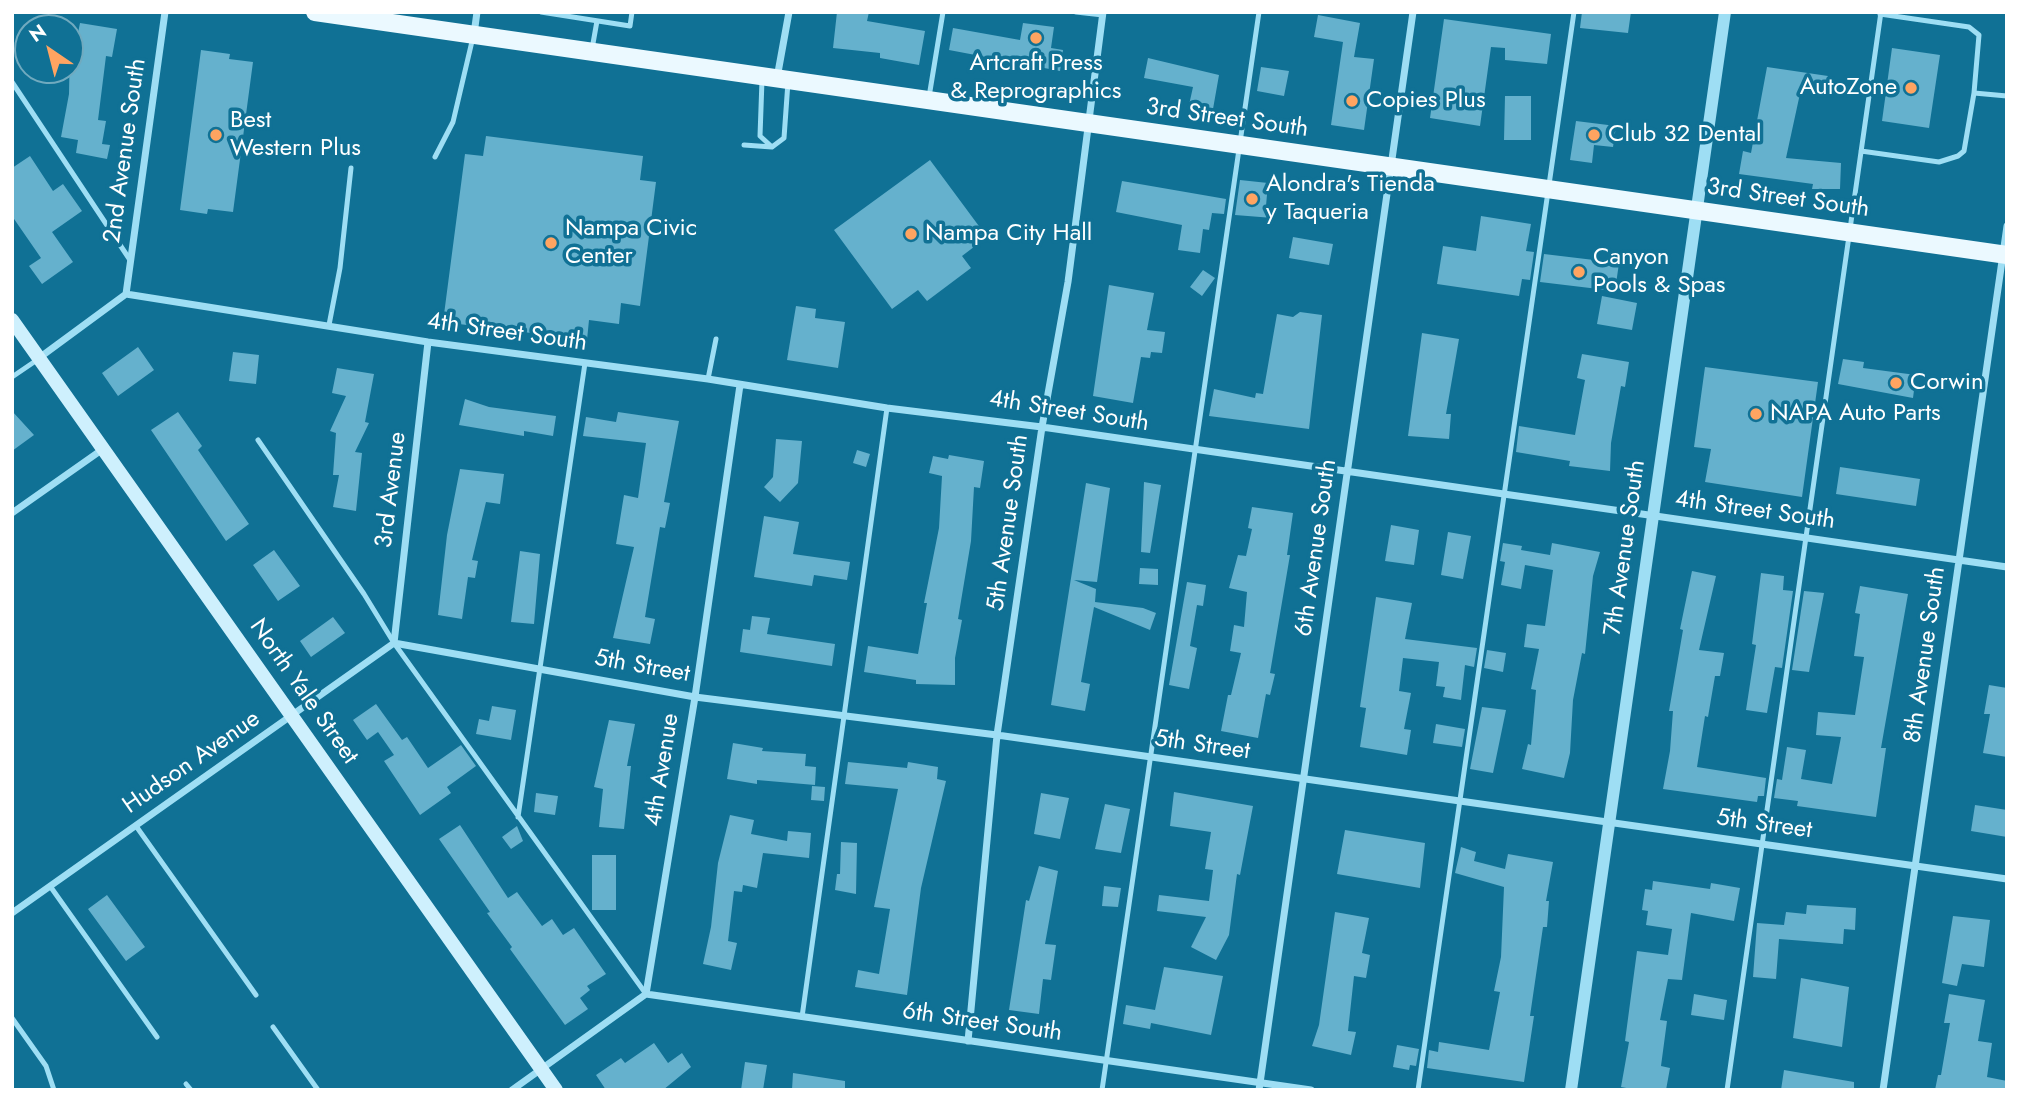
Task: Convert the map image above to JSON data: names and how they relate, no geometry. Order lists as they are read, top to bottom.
{
  "streets": {
    "main road": ["3rd Street South", "North Yale Street"],
    "street": [
      "2nd Avenue South",
      "4th Street South",
      "3rd Avenue",
      "5th Avenue South",
      "6th Avenue South",
      "7th Avenue South",
      "8th Avenue South",
      "5th Street",
      "Hudson Avenue",
      "4th Avenue",
      "6th Street South"
    ]
  },
  "crossings": [
    ["3rd Street South", "5th Avenue South"],
    ["3rd Street South", "6th Avenue South"],
    ["3rd Street South", "7th Avenue South"],
    ["3rd Street South", "8th Avenue South"],
    ["2nd Avenue South", "4th Street South"],
    ["4th Street South", "3rd Avenue"],
    ["4th Street South", "5th Avenue South"],
    ["4th Street South", "6th Avenue South"],
    ["4th Street South", "7th Avenue South"],
    ["4th Street South", "8th Avenue South"],
    ["4th Street South", "4th Avenue"],
    ["3rd Avenue", "5th Street"],
    ["3rd Avenue", "Hudson Avenue"],
    ["5th Avenue South", "5th Street"],
    ["5th Avenue South", "6th Street South"],
    ["6th Avenue South", "5th Street"],
    ["6th Avenue South", "6th Street South"],
    ["7th Avenue South", "5th Street"],
    ["8th Avenue South", "5th Street"],
    ["5th Street", "Hudson Avenue"],
    ["5th Street", "4th Avenue"],
    ["North Yale Street", "Hudson Avenue"],
    ["4th Avenue", "6th Street South"]
  ],
  "places": [
    "Artcraft Press & Reprographics",
    "AutoZone",
    "Copies Plus",
    "Best Western Plus",
    "Club 32 Dental",
    "Alondra's Tienda y Taqueria",
    "Nampa City Hall",
    "Nampa Civic Center",
    "Canyon Pools & Spas",
    "Corwin",
    "NAPA Auto Parts"
  ],
  "north": "top left"
}
